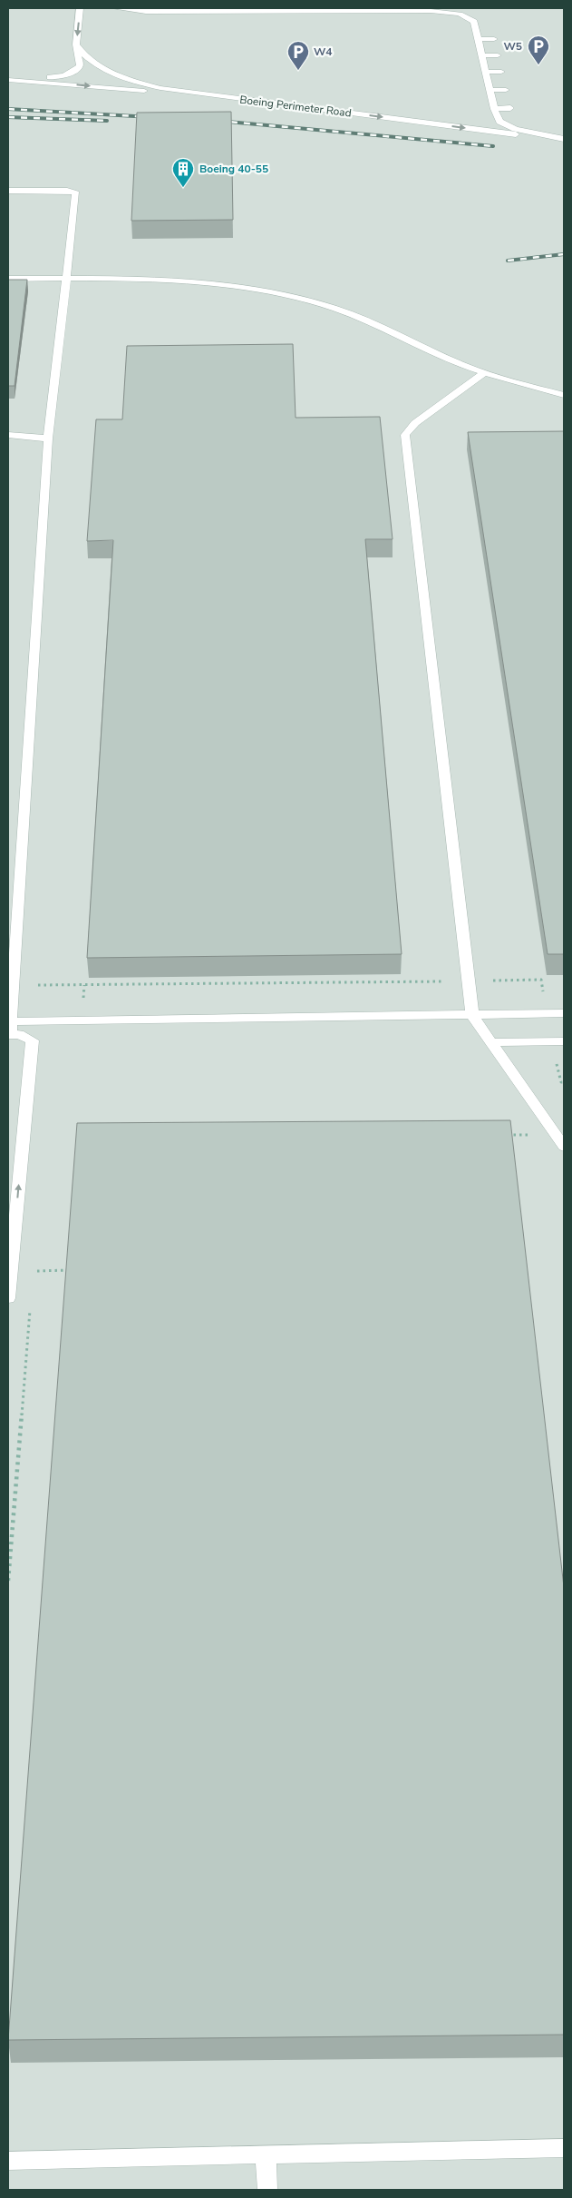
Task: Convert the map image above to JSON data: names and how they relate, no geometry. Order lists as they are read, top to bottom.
{
  "streets": {
    "lane": ["Boeing Perimeter Road"]
  },
  "places": {
    "parking": ["W5", "W4"],
    "building": ["Boeing 40-55"]
  }
}
